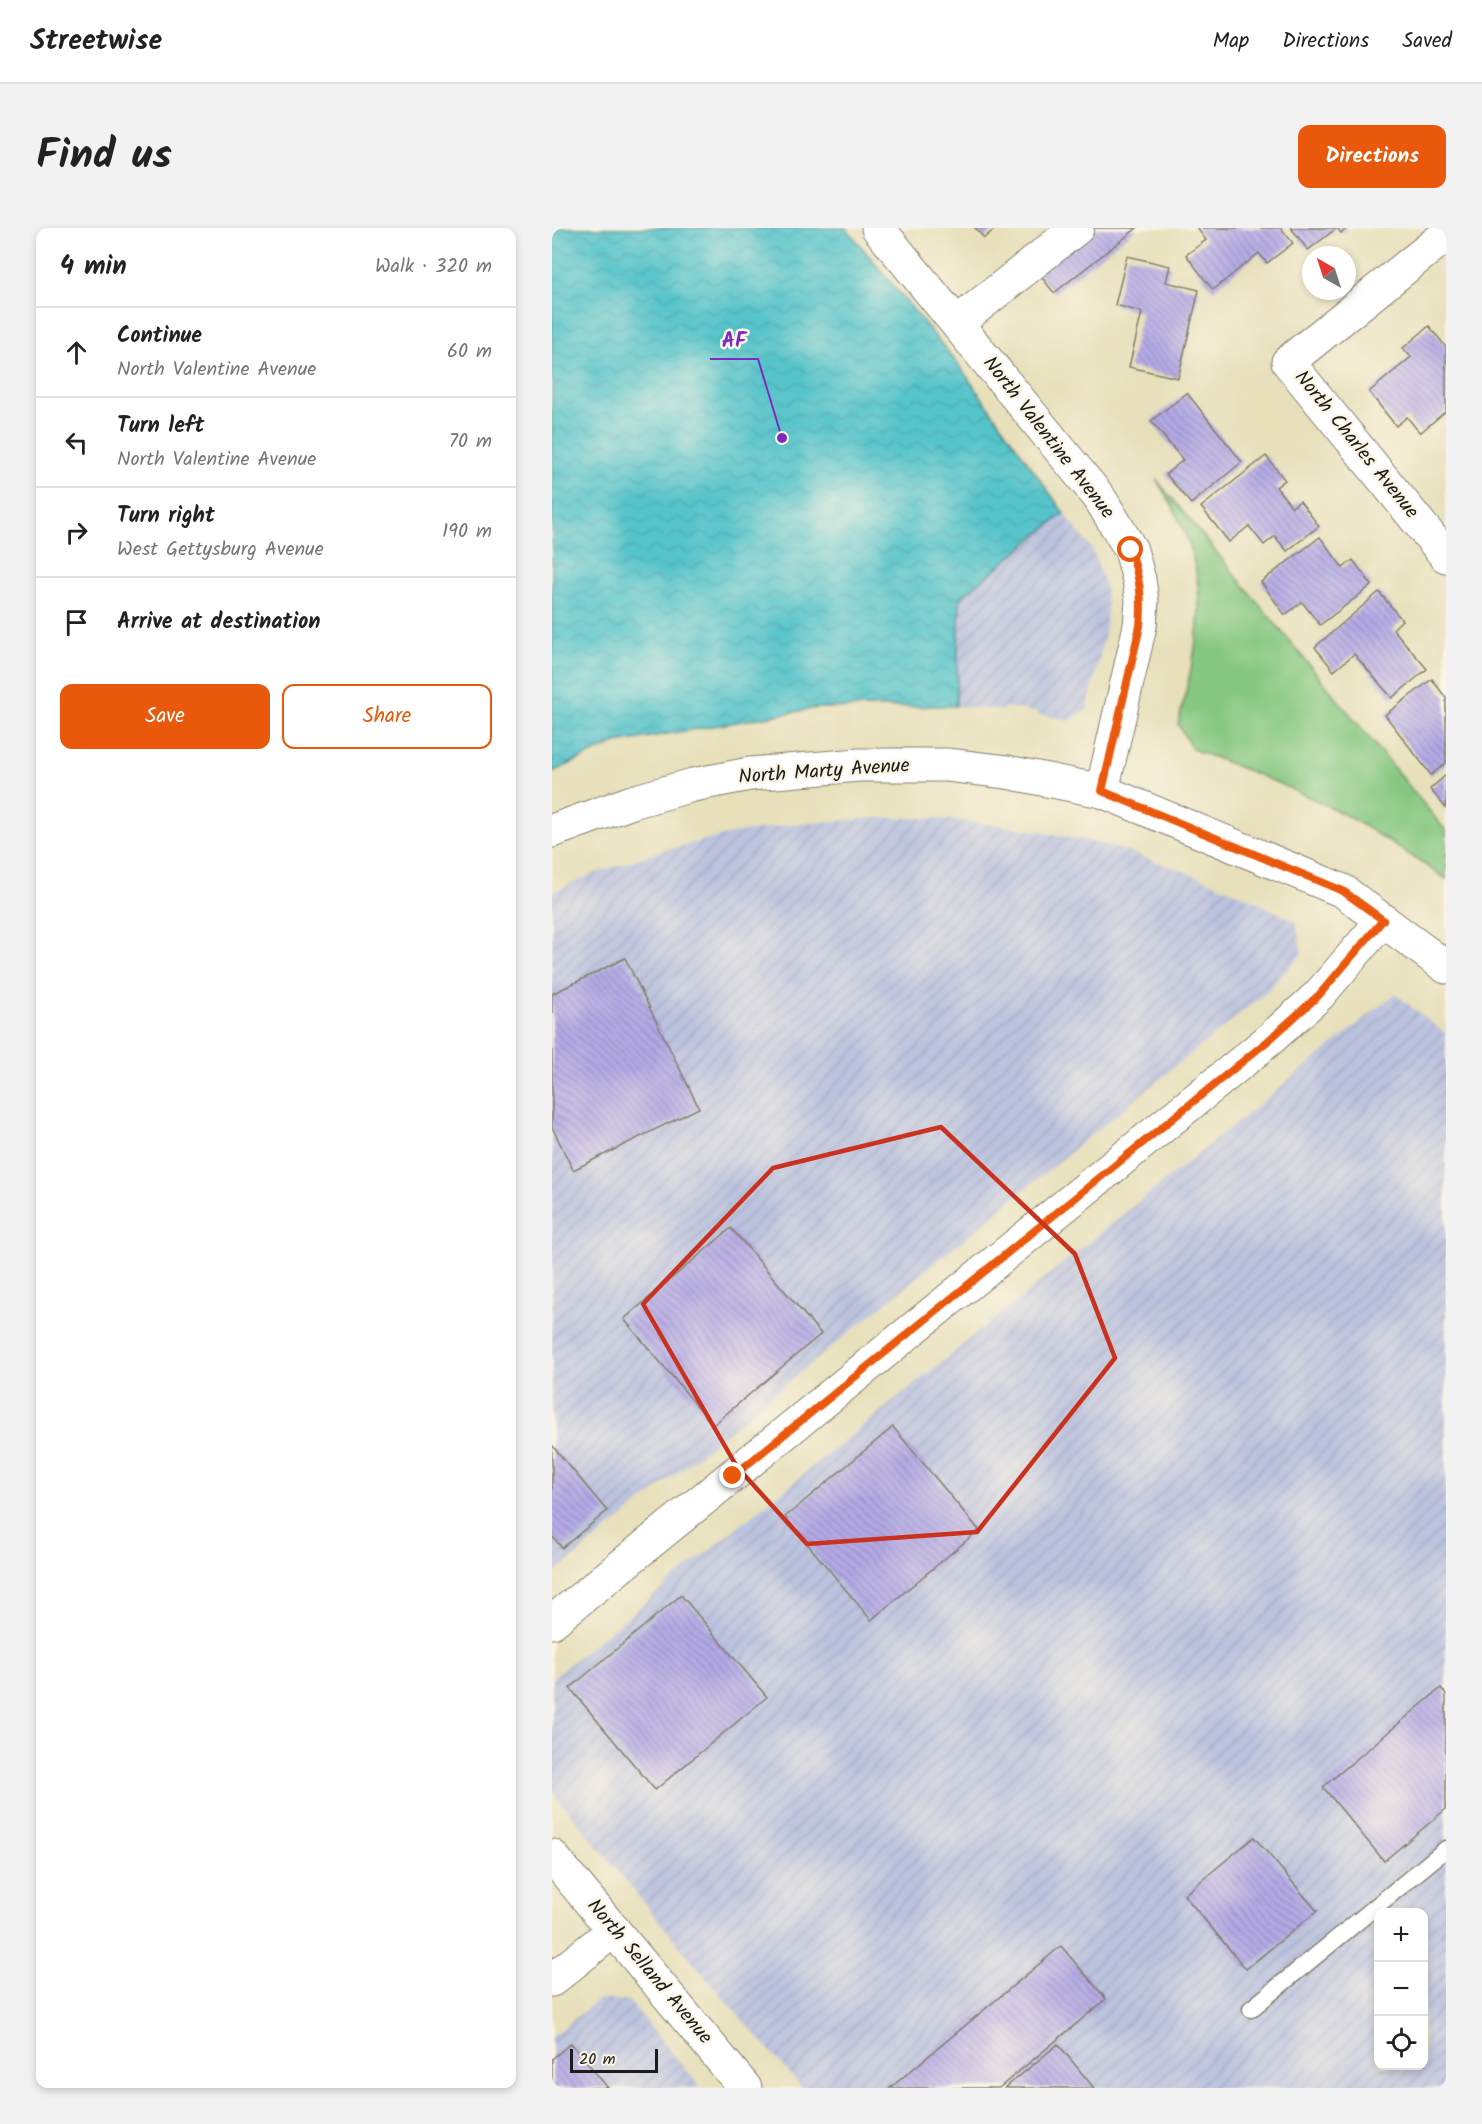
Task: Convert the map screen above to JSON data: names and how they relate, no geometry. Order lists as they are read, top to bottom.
{
  "streets": {
    "street": [
      "North Valentine Avenue",
      "North Charles Avenue",
      "North Marty Avenue",
      "North Selland Avenue"
    ]
  },
  "crossings": [
    ["North Valentine Avenue", "North Marty Avenue"]
  ],
  "places": ["AF"],
  "scale_bar": "20 m",
  "north": "top left",
  "page": {
    "header": "Streetwise",
    "nav": ["Map", "Directions", "Saved"],
    "title": "Find us",
    "buttons": [
      "Directions",
      ["Save", "Share"]
    ],
    "heading": ["4 min", "Walk · 320 m"],
    "list": [
      ["Continue", "North Valentine Avenue", "60 m"],
      ["Turn left", "North Valentine Avenue", "70 m"],
      ["Turn right", "West Gettysburg Avenue", "190 m"],
      "Arrive at destination"
    ],
    "map_buttons": ["+", "−"],
    "scale": "20 m"
  }
}
